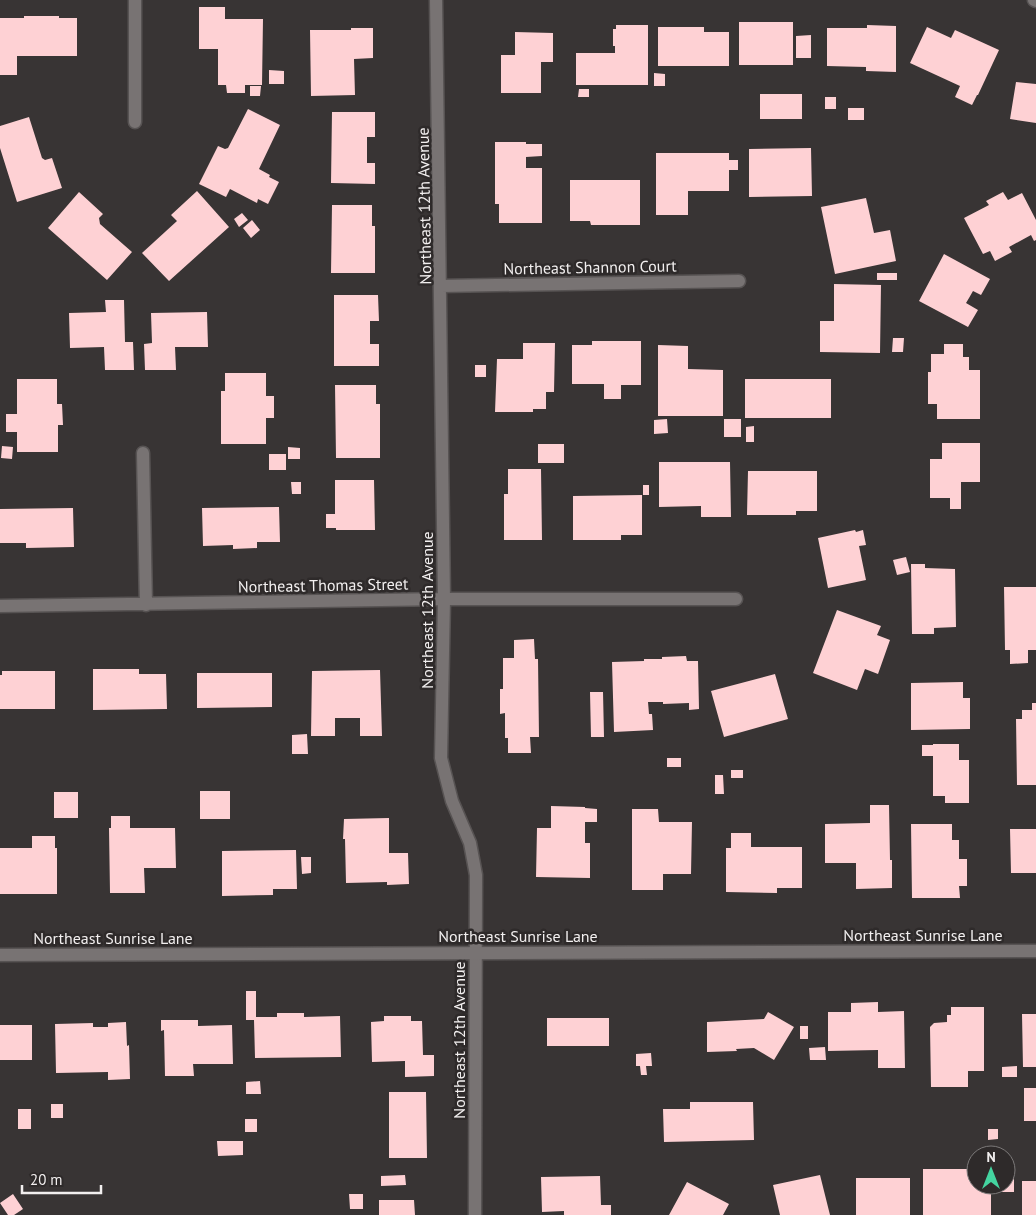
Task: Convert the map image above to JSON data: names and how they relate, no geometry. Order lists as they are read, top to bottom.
{
  "streets": {
    "street": [
      "Northeast 12th Avenue",
      "Northeast Shannon Court",
      "Northeast Thomas Street",
      "Northeast Sunrise Lane"
    ]
  },
  "crossings": [
    ["Northeast 12th Avenue", "Northeast Shannon Court"],
    ["Northeast 12th Avenue", "Northeast Thomas Street"],
    ["Northeast 12th Avenue", "Northeast Sunrise Lane"]
  ],
  "scale_bar": "20 m",
  "north": "top"
}
